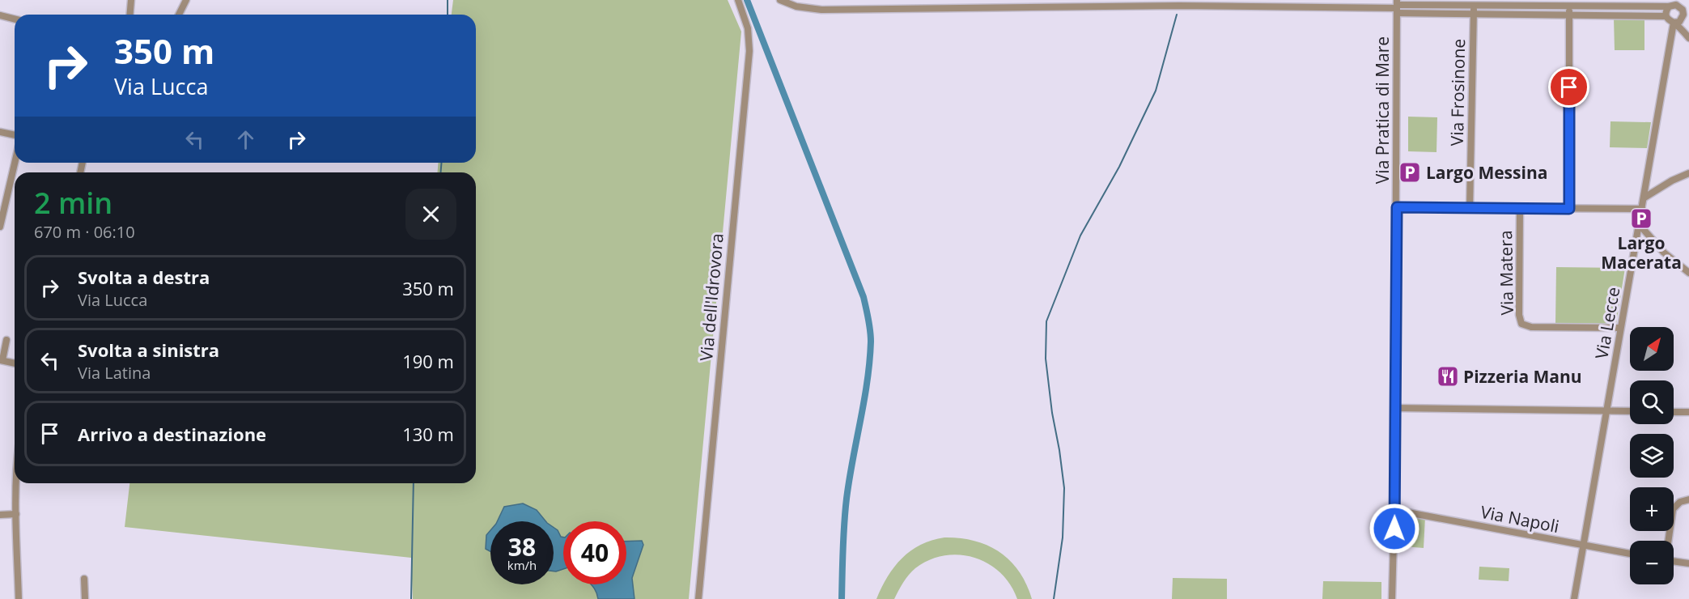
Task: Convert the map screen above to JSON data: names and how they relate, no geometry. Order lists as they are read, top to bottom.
{
  "streets": {
    "street": [
      "Via Frosinone",
      "Via Pratica di Mare",
      "Via Matera",
      "Via dell'Idrovora",
      "Via Lecce",
      "Via Napoli"
    ]
  },
  "crossings": [
    ["Via Pratica di Mare", "Via Napoli"],
    ["Via Matera", "Via Lecce"],
    ["Via Lecce", "Via Napoli"]
  ],
  "places": {
    "parking": ["Largo Messina", "Largo Macerata"],
    "restaurant": ["Pizzeria Manu"]
  },
  "north": "top right",
  "page": {
    "turn": ["350 m", "Via Lucca"],
    "heading": ["2 min", "670 m · 06:10"],
    "list": [
      {
        "name": "Svolta a destra",
        "note": "Via Lucca",
        "value": "350 m"
      },
      {
        "name": "Svolta a sinistra",
        "note": "Via Latina",
        "value": "190 m"
      },
      {
        "name": "Arrivo a destinazione",
        "value": "130 m"
      }
    ],
    "map_buttons": ["+", "−"],
    "speed": "38 km/h",
    "limit": "40"
  }
}
